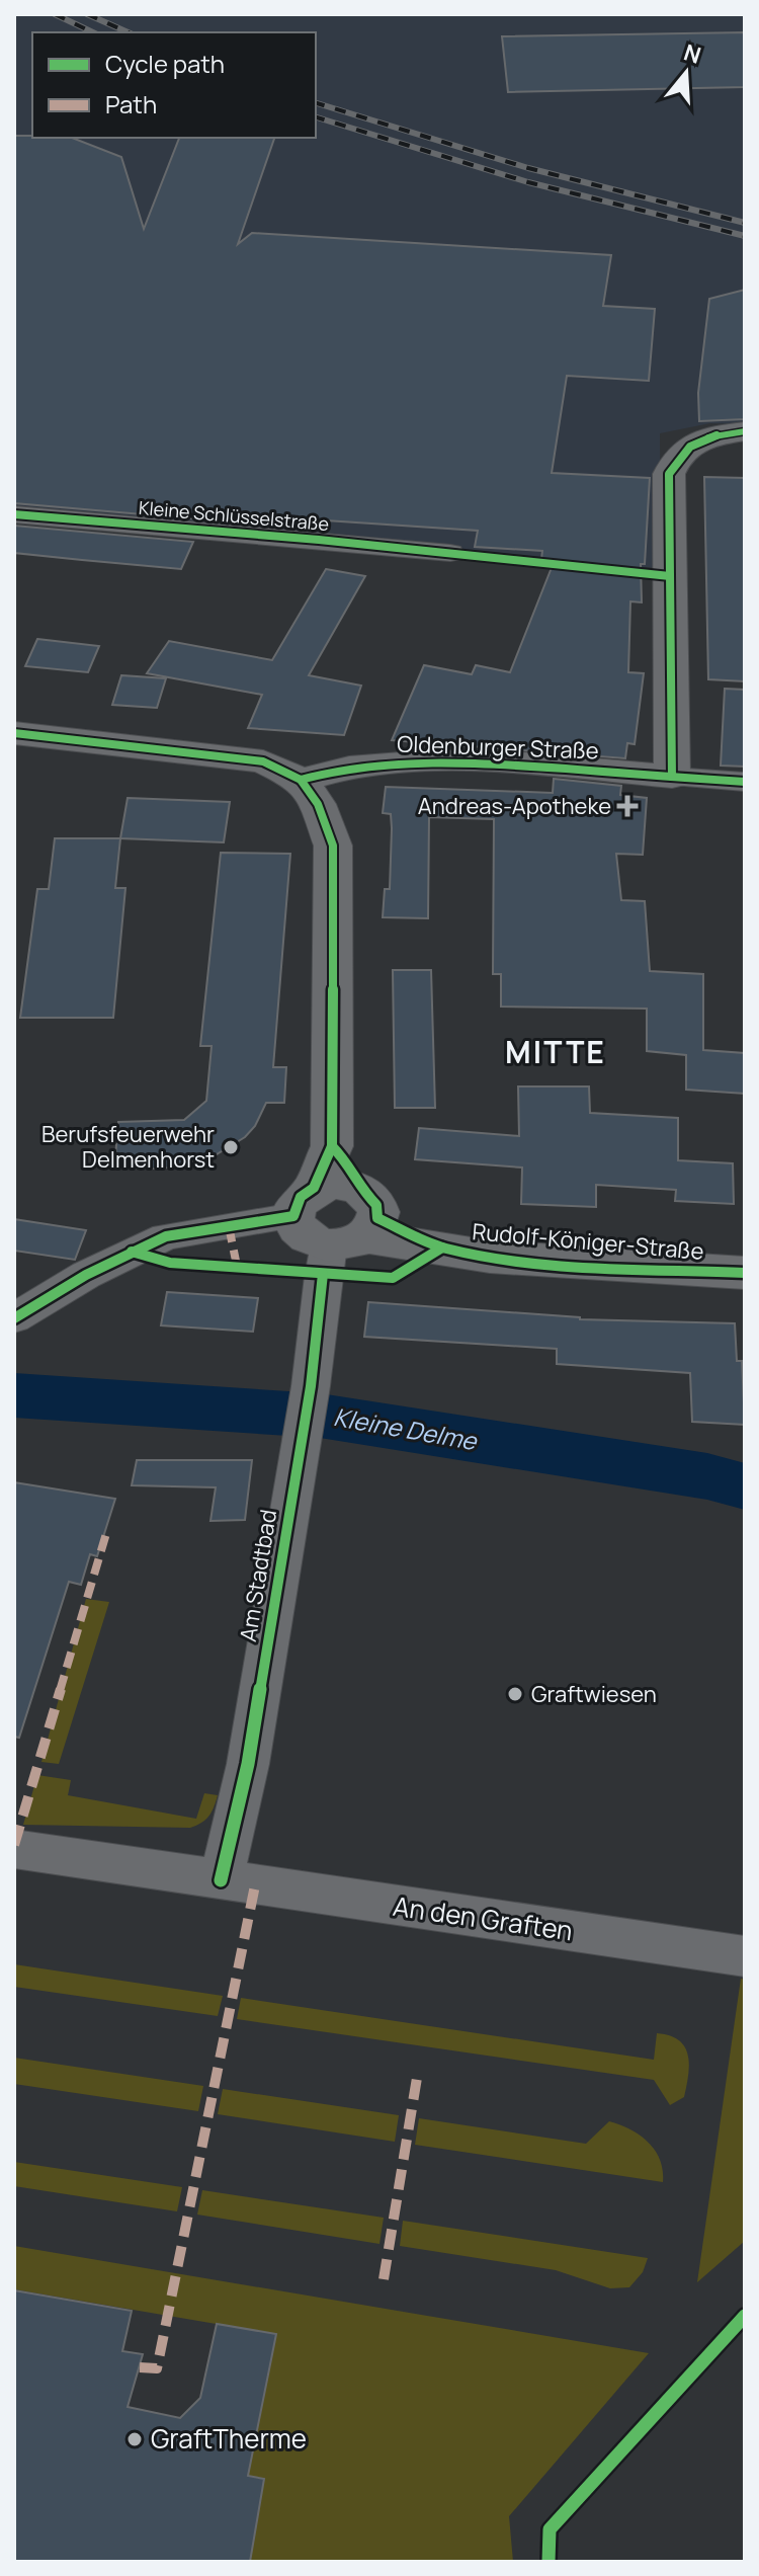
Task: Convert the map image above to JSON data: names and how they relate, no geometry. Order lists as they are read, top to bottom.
{
  "streets": {
    "main road": ["Oldenburger Straße", "Rudolf-Königer-Straße"],
    "street": ["Kleine Schlüsselstraße", "Am Stadtbad", "An den Graften"]
  },
  "crossings": [
    ["Rudolf-Königer-Straße", "Am Stadtbad"],
    ["Am Stadtbad", "An den Graften"]
  ],
  "districts": ["MITTE"],
  "water": ["Kleine Delme"],
  "places": {
    "health": ["Andreas-Apotheke"],
    "other": ["Berufsfeuerwehr Delmenhorst", "Graftwiesen", "GraftTherme"]
  },
  "legend": ["Cycle path", "Path"],
  "north": "top"
}
